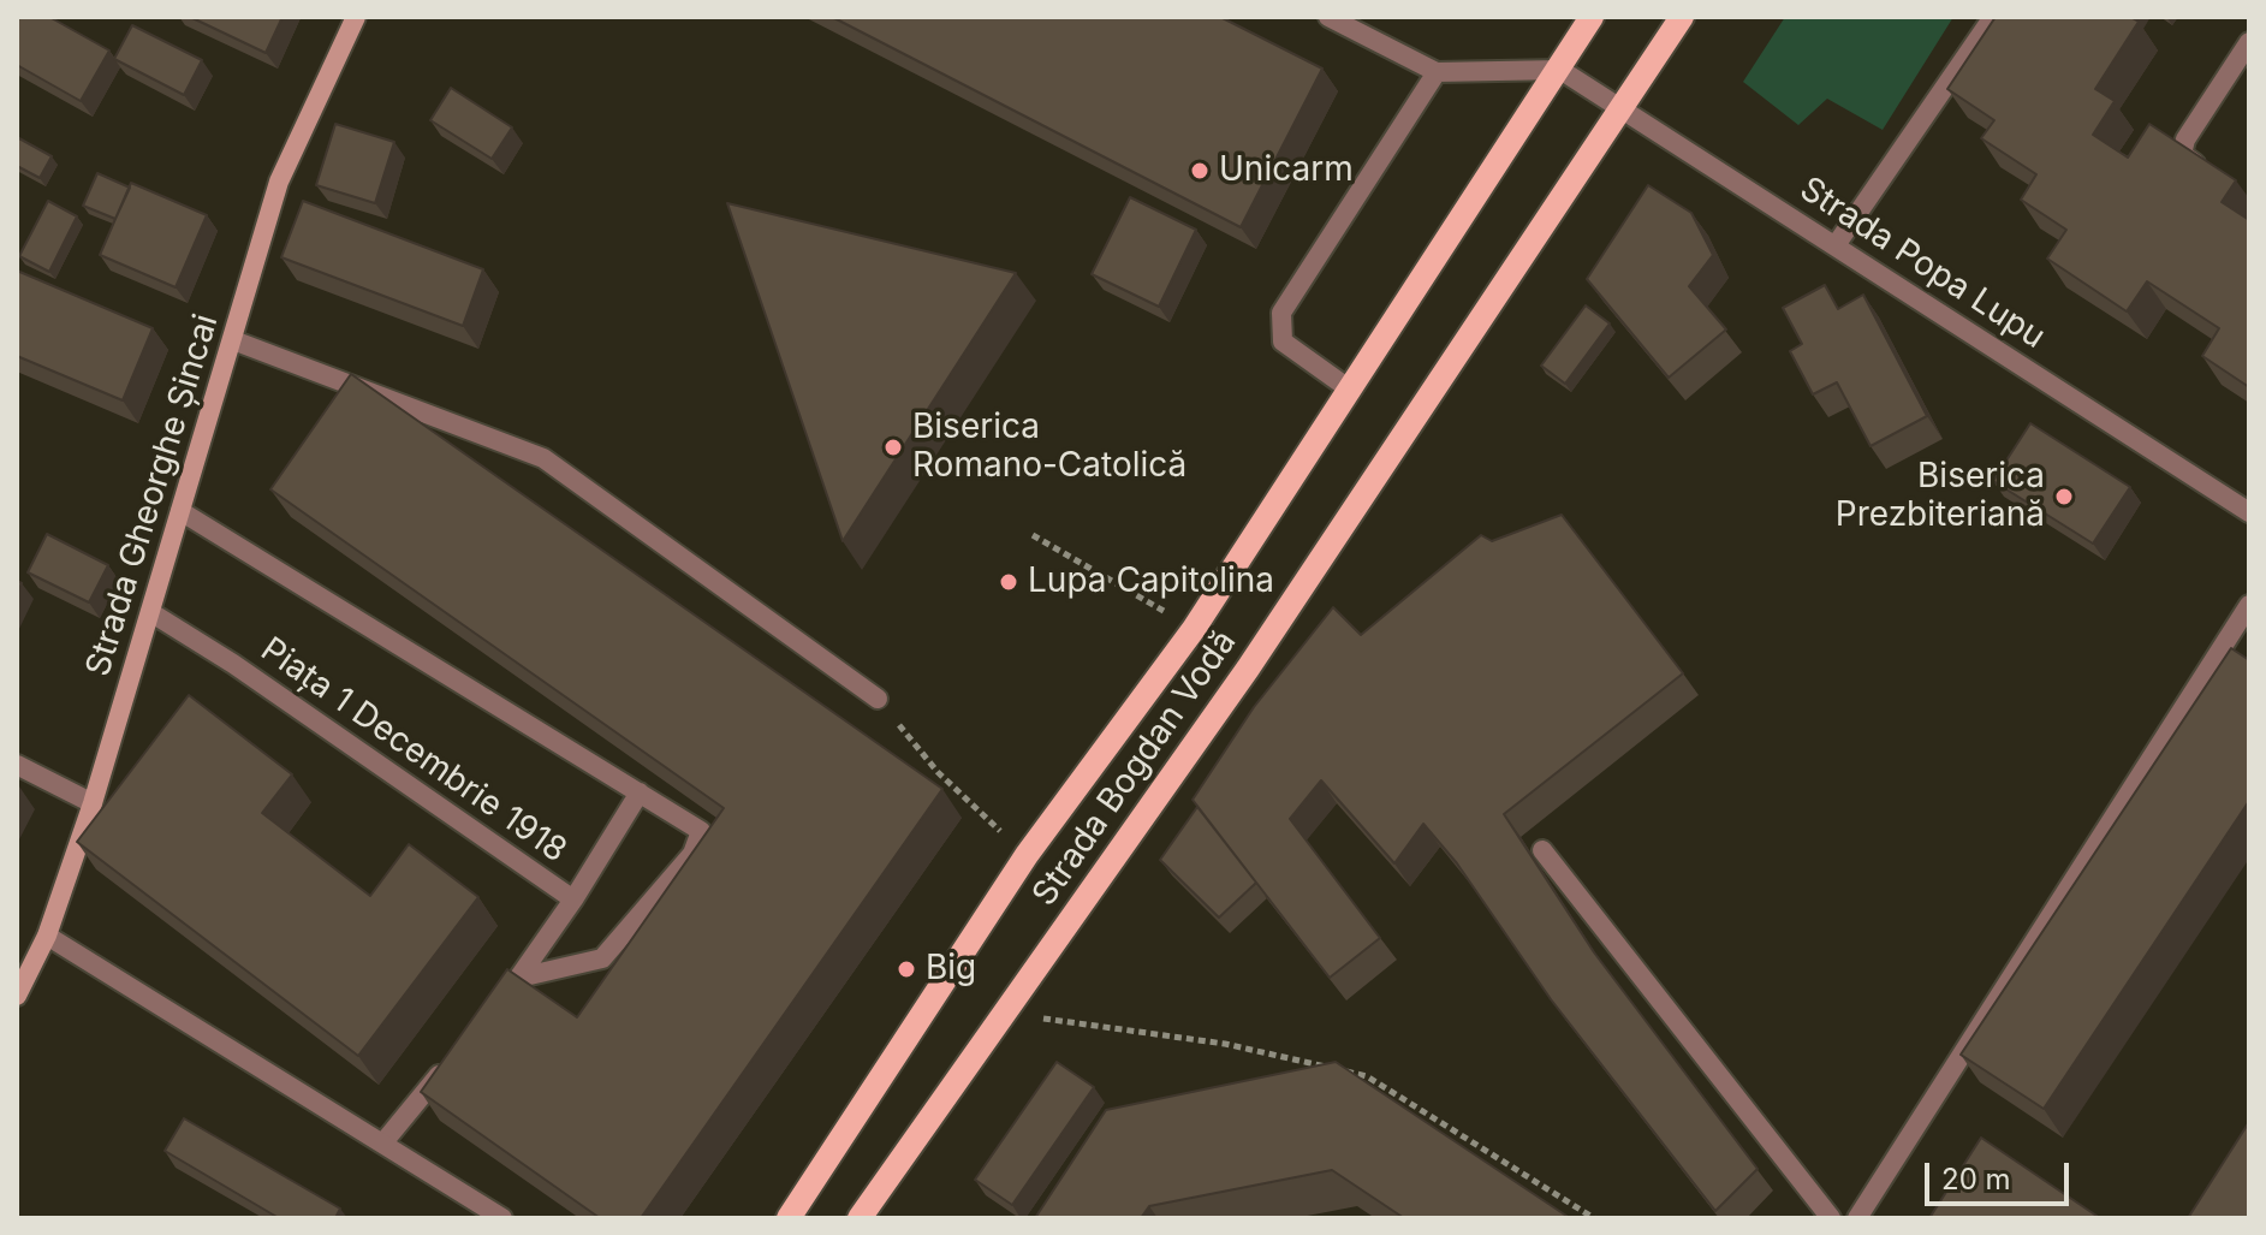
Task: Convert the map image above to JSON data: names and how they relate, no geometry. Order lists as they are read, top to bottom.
{
  "streets": {
    "main road": ["Strada Gheorghe Șincai", "Strada Bogdan Vodă"],
    "street": ["Strada Popa Lupu", "Piața 1 Decembrie 1918"]
  },
  "crossings": [
    ["Strada Popa Lupu", "Strada Bogdan Vodă"],
    ["Strada Gheorghe Șincai", "Piața 1 Decembrie 1918"]
  ],
  "places": [
    "Unicarm",
    "Biserica Romano-Catolică",
    "Biserica Prezbiteriană",
    "Lupa Capitolina",
    "Big"
  ],
  "scale_bar": "20 m"
}
